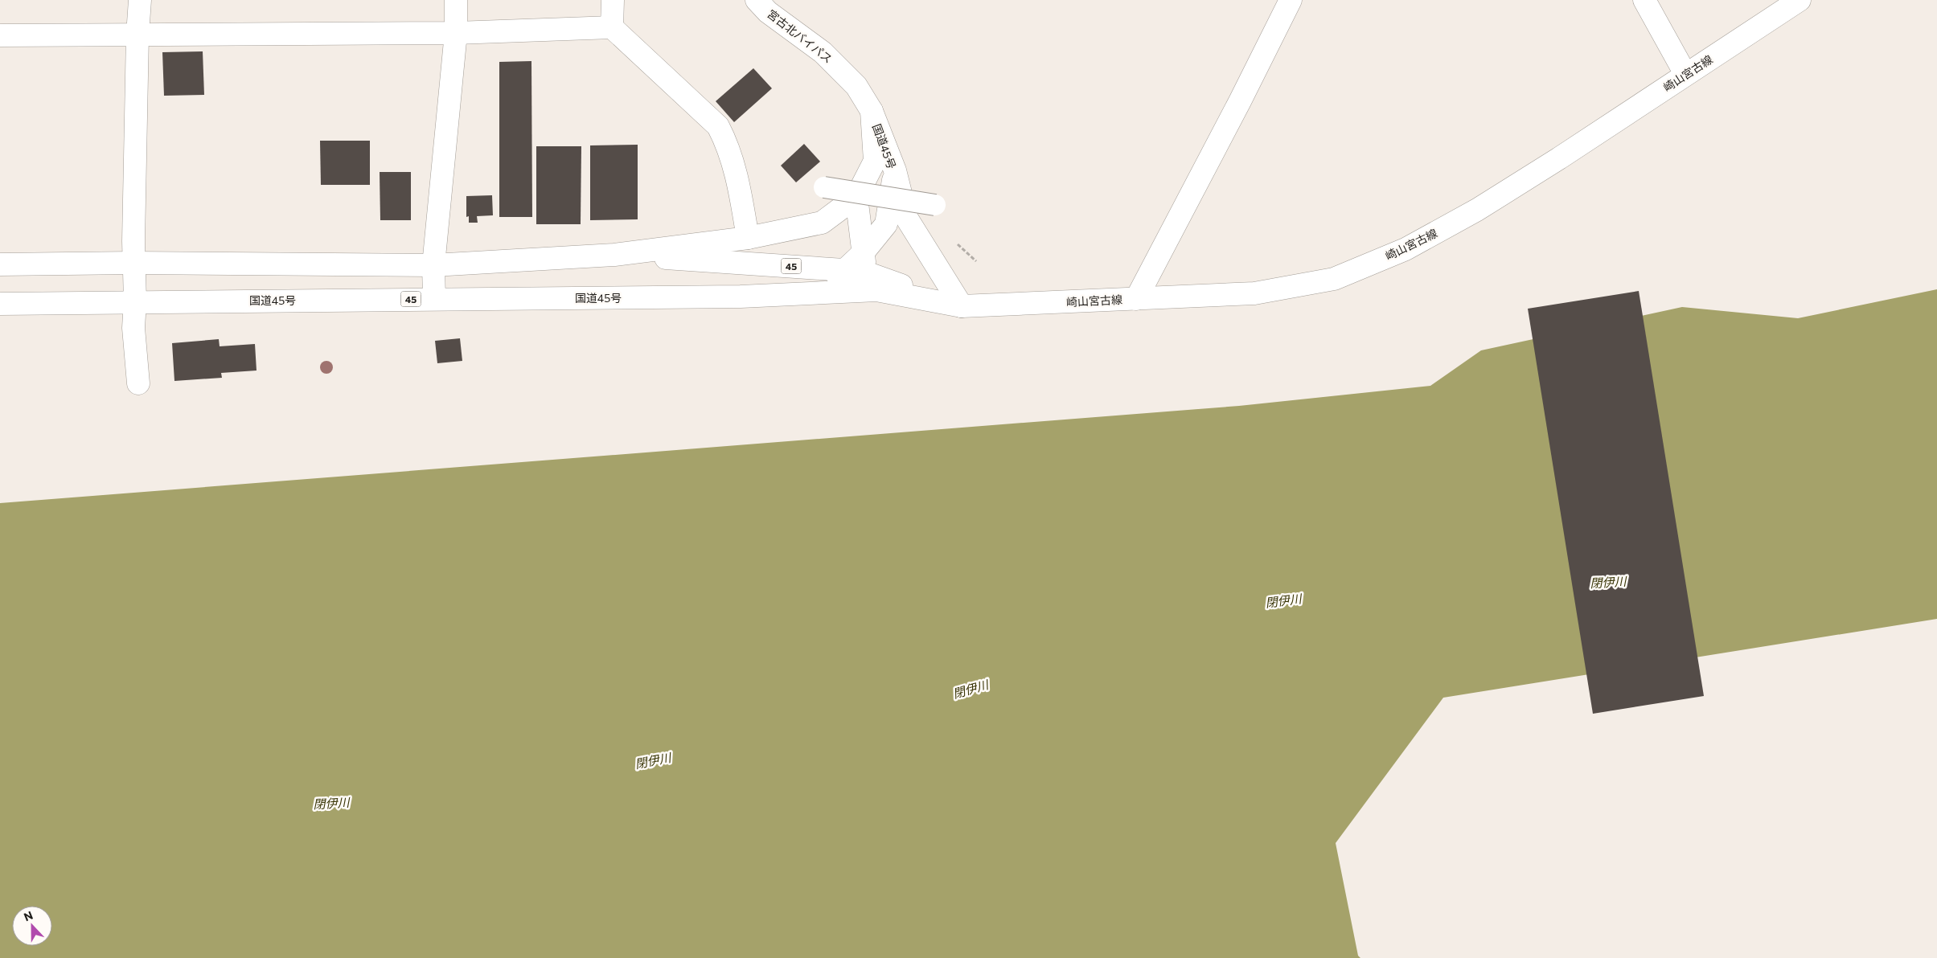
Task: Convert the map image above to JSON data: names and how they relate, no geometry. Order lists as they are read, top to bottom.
{
  "streets": {
    "main road": [
      "宮古北バイパス",
      "崎山宮古線",
      "国道45号",
      "45"
    ]
  },
  "crossings": [
    ["宮古北バイパス", "国道45号"],
    ["崎山宮古線", "45"],
    ["国道45号", "45"]
  ],
  "water": ["閉伊川"],
  "north": "top"
}
